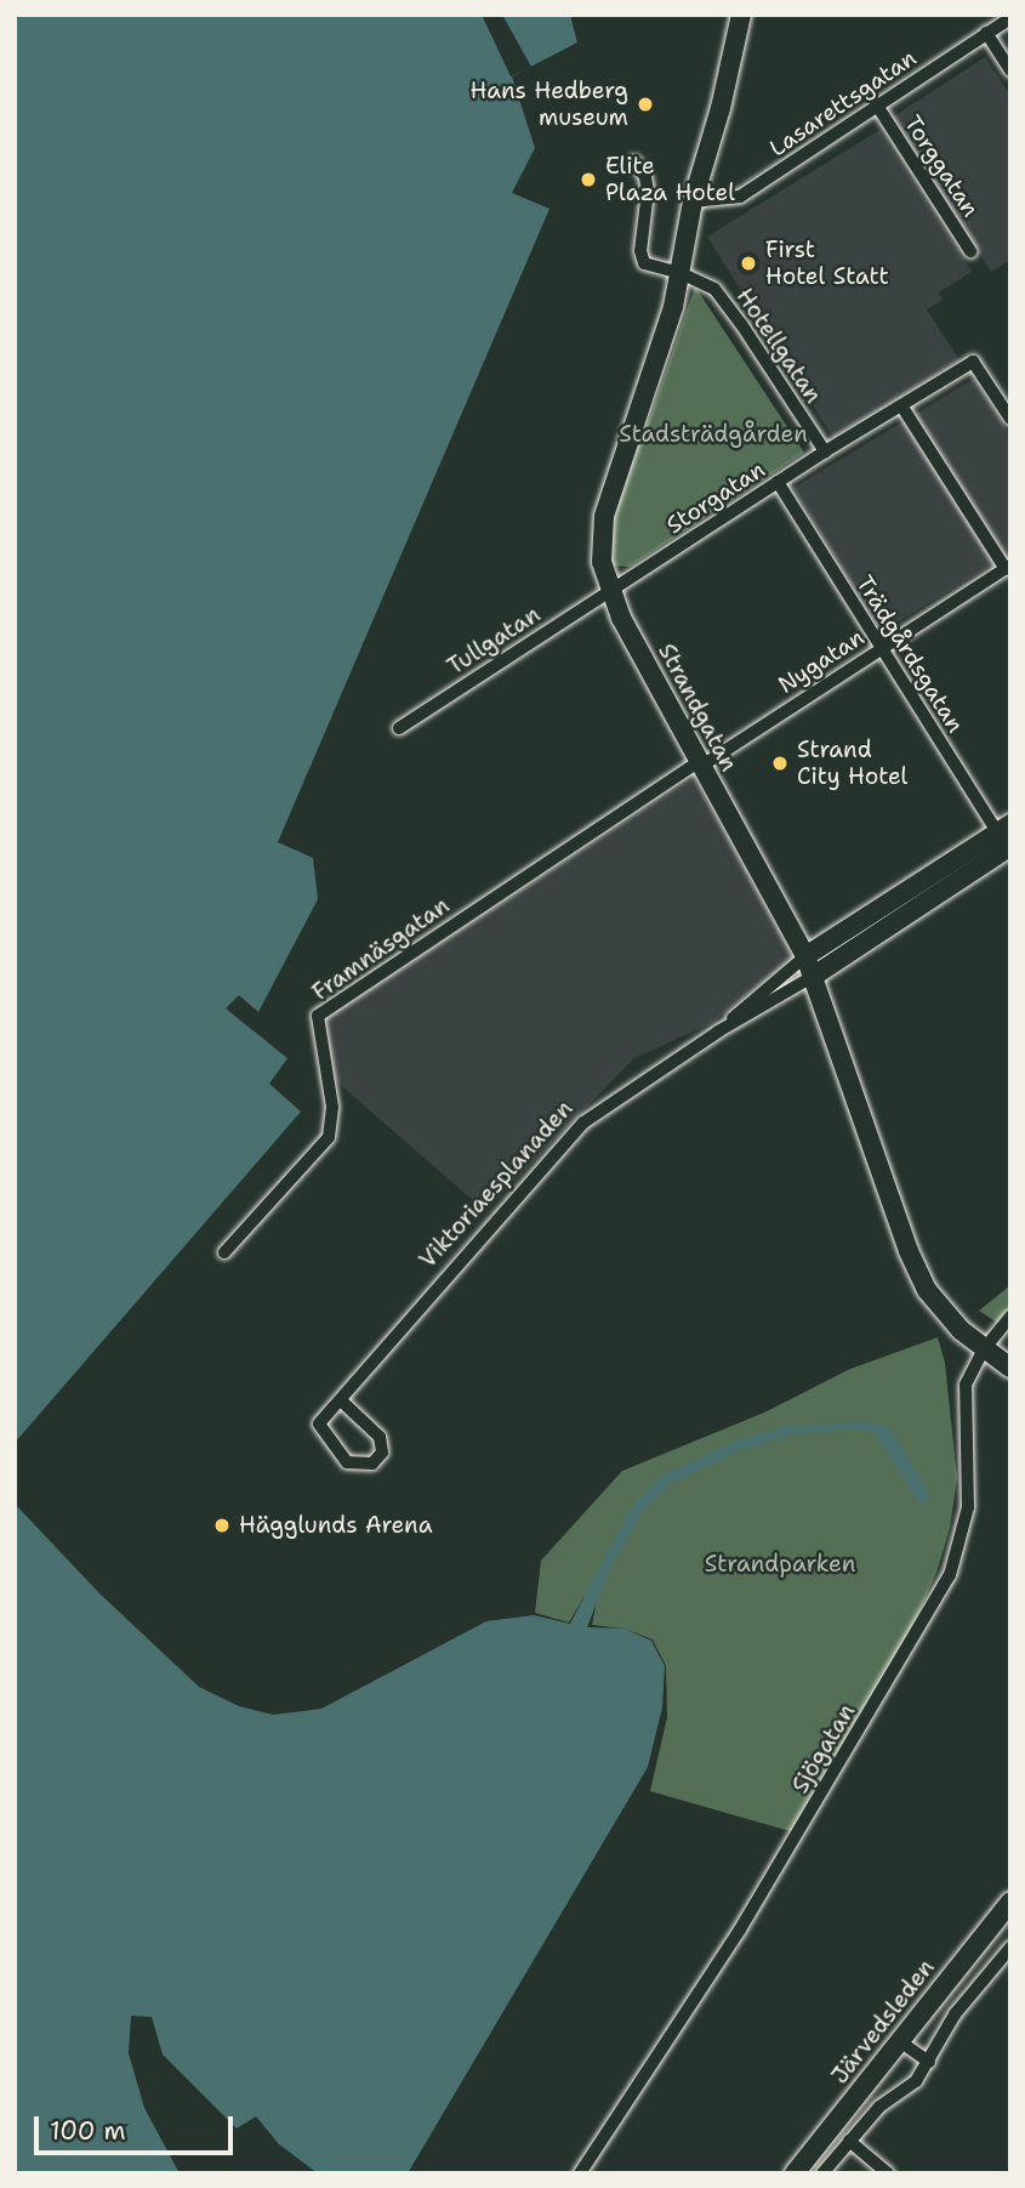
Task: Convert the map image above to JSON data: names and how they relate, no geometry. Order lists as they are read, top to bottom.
{
  "streets": {
    "main road": ["Strandgatan", "Viktoriaesplanaden", "Järvedsleden"],
    "street": [
      "Lasarettsgatan",
      "Torggatan",
      "Hotellgatan",
      "Storgatan",
      "Tullgatan",
      "Trädgårdsgatan",
      "Nygatan",
      "Framnäsgatan",
      "Sjögatan"
    ]
  },
  "crossings": [
    ["Lasarettsgatan", "Torggatan"],
    ["Lasarettsgatan", "Strandgatan"],
    ["Hotellgatan", "Storgatan"],
    ["Hotellgatan", "Strandgatan"],
    ["Storgatan", "Tullgatan"],
    ["Storgatan", "Trädgårdsgatan"],
    ["Storgatan", "Strandgatan"],
    ["Tullgatan", "Strandgatan"],
    ["Trädgårdsgatan", "Nygatan"],
    ["Trädgårdsgatan", "Viktoriaesplanaden"],
    ["Nygatan", "Strandgatan"],
    ["Nygatan", "Framnäsgatan"],
    ["Strandgatan", "Framnäsgatan"],
    ["Strandgatan", "Viktoriaesplanaden"],
    ["Strandgatan", "Sjögatan"]
  ],
  "parks": ["Stadsträdgården", "Strandparken"],
  "places": [
    "Hans Hedberg museum",
    "Elite Plaza Hotel",
    "First Hotel Statt",
    "Strand City Hotel",
    "Hägglunds Arena"
  ],
  "scale_bar": "100 m"
}
